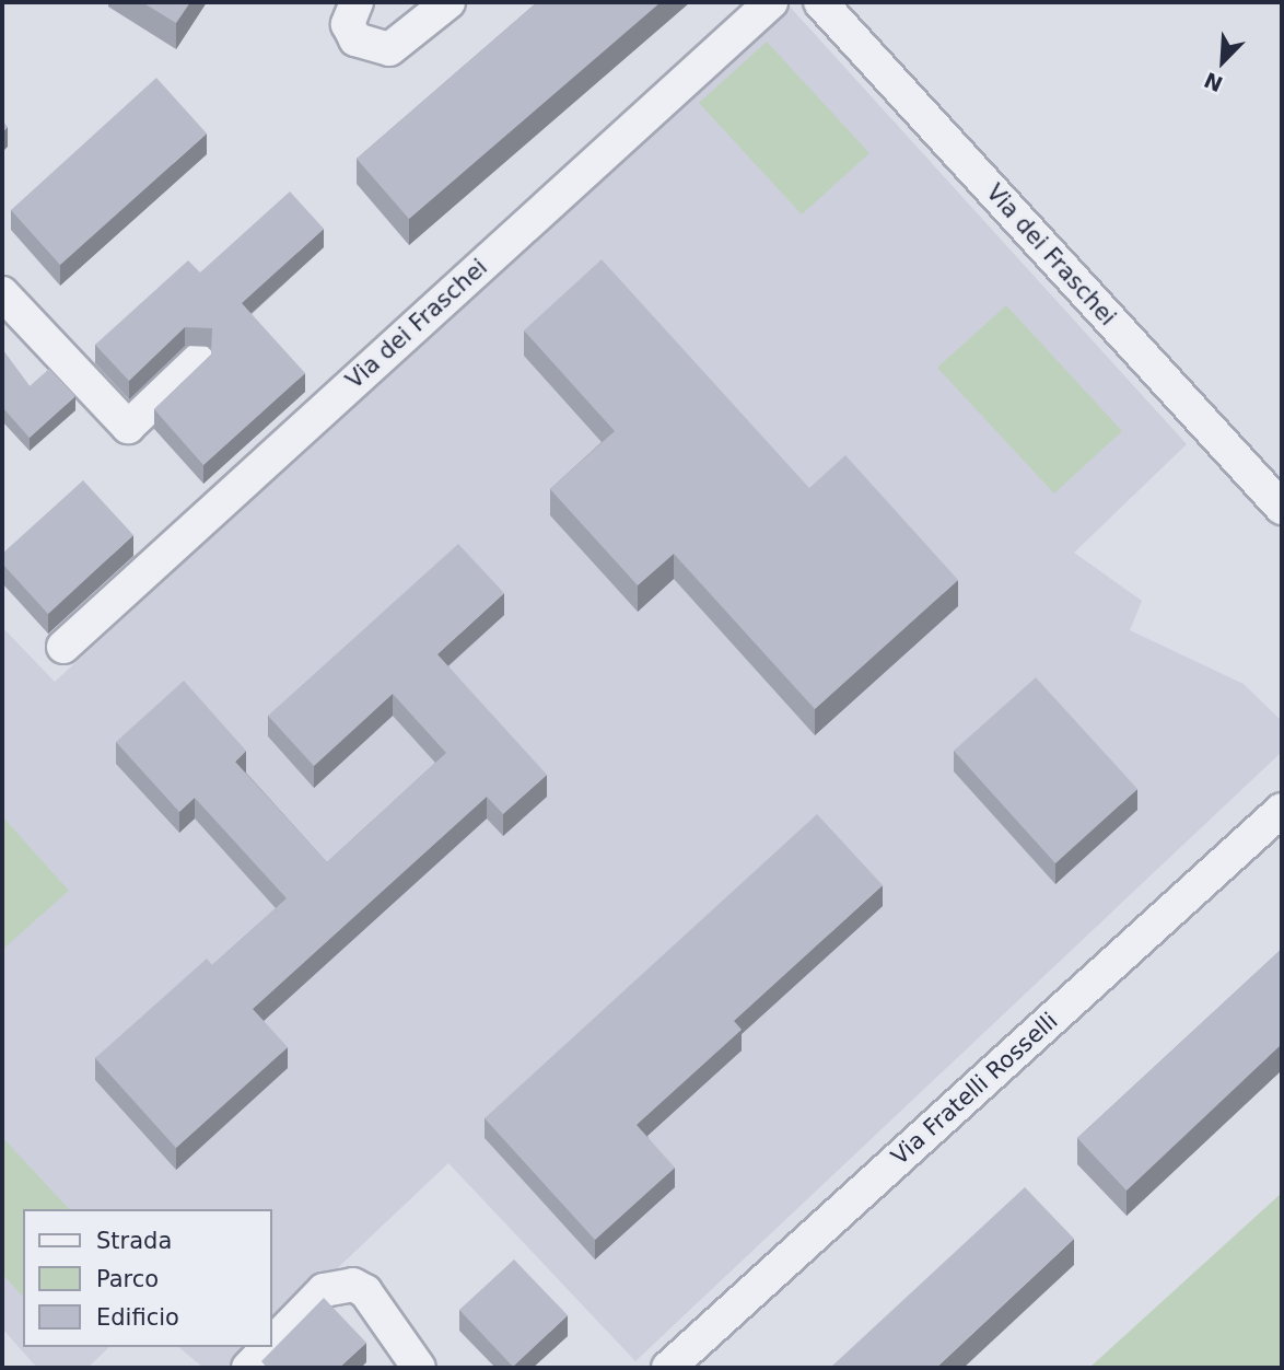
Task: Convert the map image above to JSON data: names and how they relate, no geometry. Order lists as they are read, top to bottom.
{
  "streets": {
    "street": ["Via dei Fraschei", "Via Fratelli Rosselli"]
  },
  "legend": ["Strada", "Parco", "Edificio"],
  "north": "bottom left"
}
